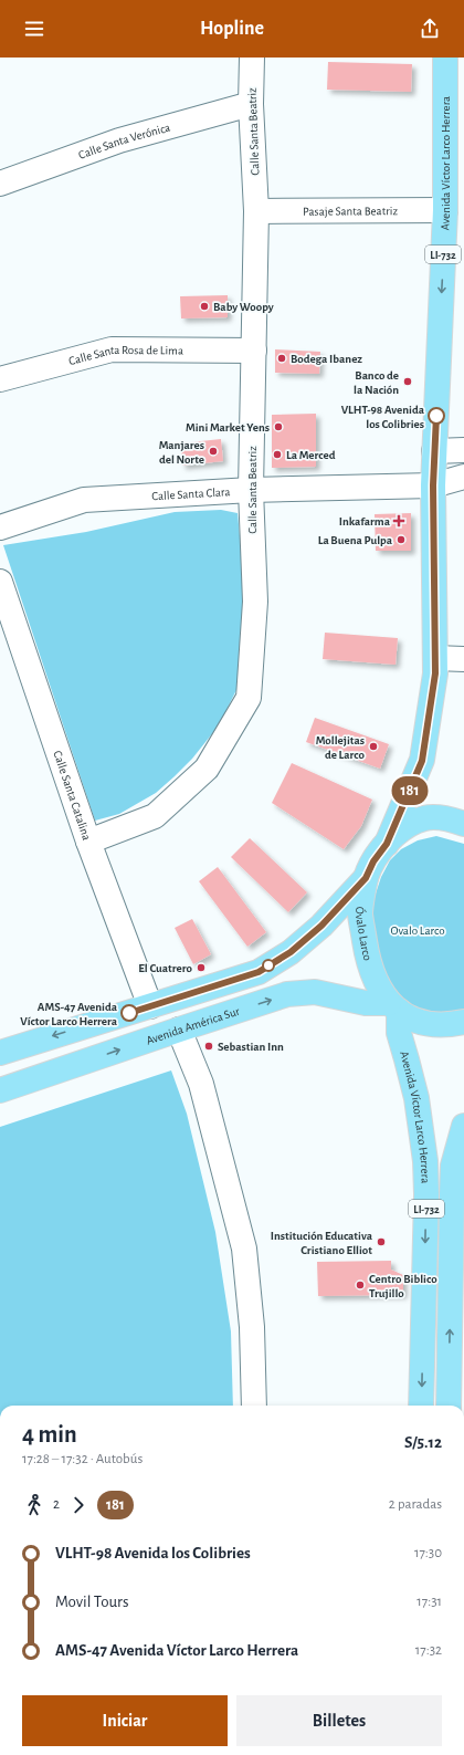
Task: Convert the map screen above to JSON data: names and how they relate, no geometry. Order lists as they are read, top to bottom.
{
  "streets": {
    "main road": [
      "Avenida Víctor Larco Herrera",
      "LI-732",
      "Óvalo Larco",
      "Avenida América Sur"
    ],
    "street": [
      "Calle Santa Beatriz",
      "Calle Santa Verónica",
      "Pasaje Santa Beatriz",
      "Calle Santa Rosa de Lima",
      "Calle Santa Clara",
      "Calle Santa Catalina"
    ]
  },
  "crossings": [
    ["Calle Santa Beatriz", "Calle Santa Verónica"],
    ["Calle Santa Beatriz", "Pasaje Santa Beatriz"],
    ["Calle Santa Beatriz", "Calle Santa Rosa de Lima"],
    ["Calle Santa Beatriz", "Calle Santa Clara"],
    ["Calle Santa Beatriz", "Calle Santa Catalina"],
    ["Avenida Víctor Larco Herrera", "Pasaje Santa Beatriz"],
    ["Avenida Víctor Larco Herrera", "Calle Santa Clara"],
    ["Avenida Víctor Larco Herrera", "Óvalo Larco"],
    ["Avenida Víctor Larco Herrera", "Avenida América Sur"],
    ["Óvalo Larco", "Avenida América Sur"]
  ],
  "parks": ["Ovalo Larco"],
  "places": {
    "other": [
      "Baby Woopy",
      "Bodega Ibanez",
      "Banco de la Nación",
      "VLHT-98 Avenida los Colibries",
      "Mini Market Yens",
      "Manjares del Norte",
      "La Merced",
      "La Buena Pulpa",
      "Mollejitas de Larco",
      "El Cuatrero",
      "AMS-47 Avenida Víctor Larco Herrera",
      "Sebastian Inn",
      "Institución Educativa Cristiano Elliot",
      "Centro Biblico Trujillo"
    ],
    "health": ["Inkafarma"]
  },
  "lines": ["bus line 181"],
  "page": {
    "header": "Hopline",
    "on_map": "181",
    "heading": ["4 min", "17:28 – 17:32 · Autobús", "S/5.12"],
    "legs": ["2", "181", "2 paradas"],
    "list": [
      {
        "name": "VLHT-98 Avenida los Colibries",
        "value": "17:30"
      },
      {
        "name": "Movil Tours",
        "value": "17:31"
      },
      {
        "name": "AMS-47 Avenida Víctor Larco Herrera",
        "value": "17:32"
      }
    ],
    "buttons": ["Iniciar", "Billetes"]
  }
}
